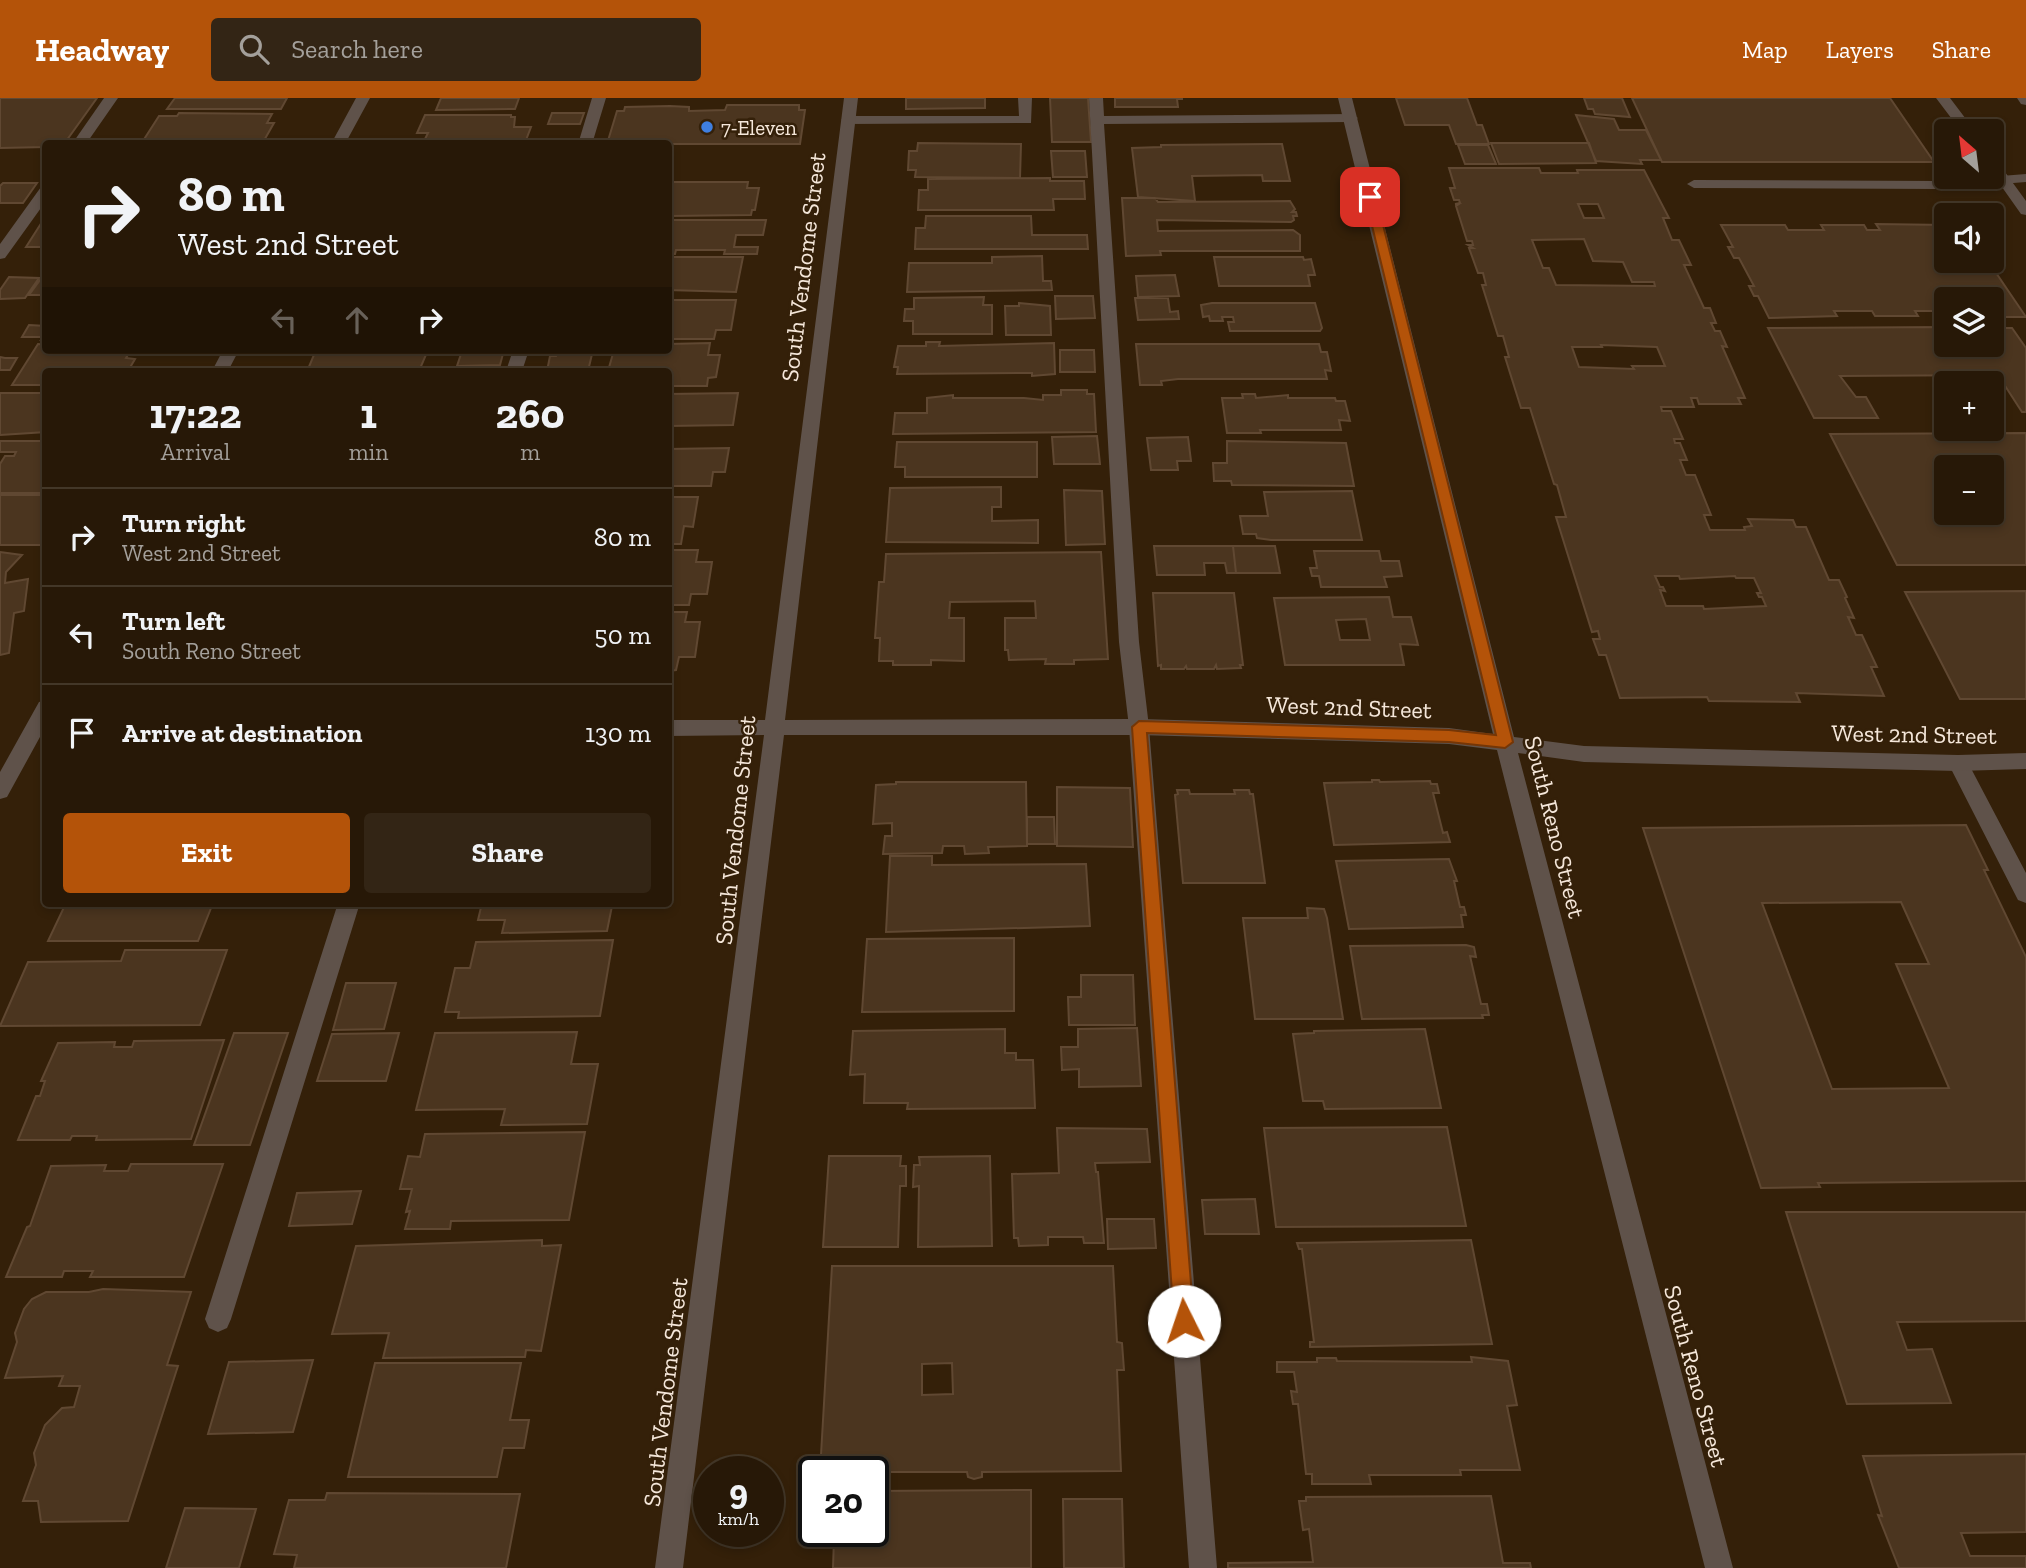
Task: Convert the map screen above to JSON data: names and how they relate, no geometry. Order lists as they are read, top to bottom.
{
  "streets": {
    "street": ["South Vendome Street", "West 2nd Street", "South Reno Street"]
  },
  "crossings": [
    ["South Vendome Street", "West 2nd Street"],
    ["West 2nd Street", "South Reno Street"]
  ],
  "places": ["7-Eleven"],
  "north": "top left",
  "page": {
    "header": "Headway",
    "search": "Search here",
    "nav": ["Map", "Layers", "Share"],
    "map_buttons": ["+", "−"],
    "turn": ["80 m", "West 2nd Street"],
    "eta": [
      "17:22",
      "Arrival",
      "1",
      "min",
      "260",
      "m"
    ],
    "list": [
      {
        "name": "Turn right",
        "note": "West 2nd Street",
        "value": "80 m"
      },
      {
        "name": "Turn left",
        "note": "South Reno Street",
        "value": "50 m"
      },
      {
        "name": "Arrive at destination",
        "value": "130 m"
      }
    ],
    "buttons": ["Exit", "Share"],
    "speed": "9 km/h",
    "limit": "20"
  }
}
